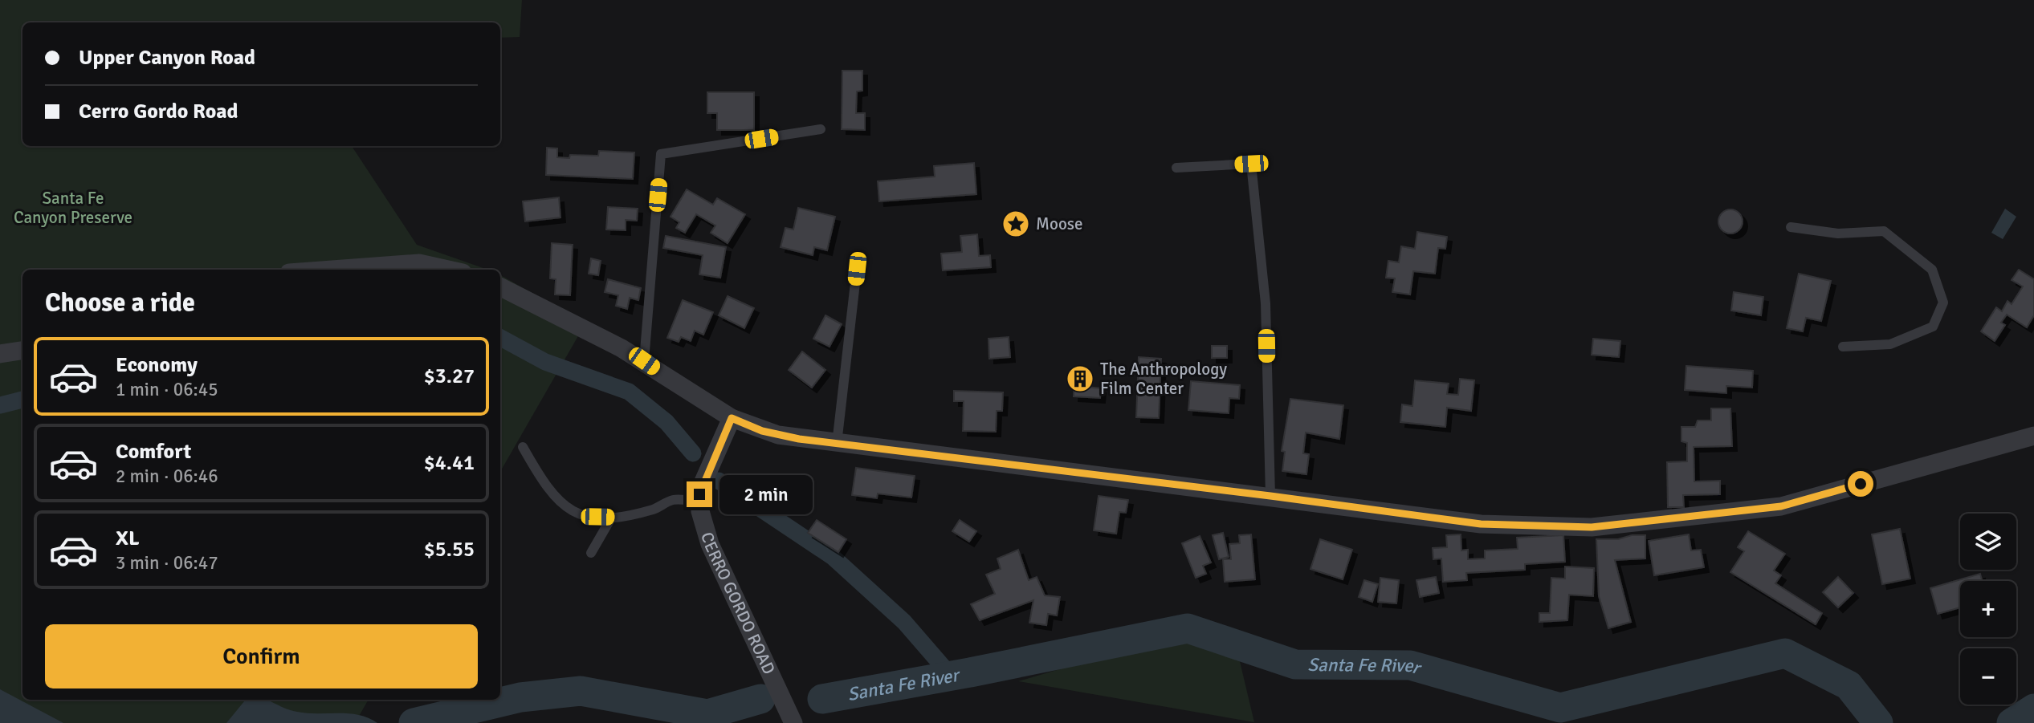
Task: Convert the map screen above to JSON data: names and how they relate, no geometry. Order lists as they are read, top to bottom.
{
  "streets": {
    "street": ["CERRO GORDO ROAD"]
  },
  "water": ["Santa Fe River"],
  "parks": ["Santa Fe Canyon Preserve"],
  "places": {
    "place": ["Moose"],
    "building": ["The Anthropology Film Center"]
  },
  "page": {
    "banner": ["Upper Canyon Road", "Cerro Gordo Road"],
    "heading": "Choose a ride",
    "list": [
      {
        "name": "Economy",
        "note": "1 min · 06:45",
        "value": "$3.27"
      },
      {
        "name": "Comfort",
        "note": "2 min · 06:46",
        "value": "$4.41"
      },
      {
        "name": "XL",
        "note": "3 min · 06:47",
        "value": "$5.55"
      }
    ],
    "bubble": "2 min",
    "map_buttons": ["+", "−"],
    "buttons": "Confirm"
  }
}
